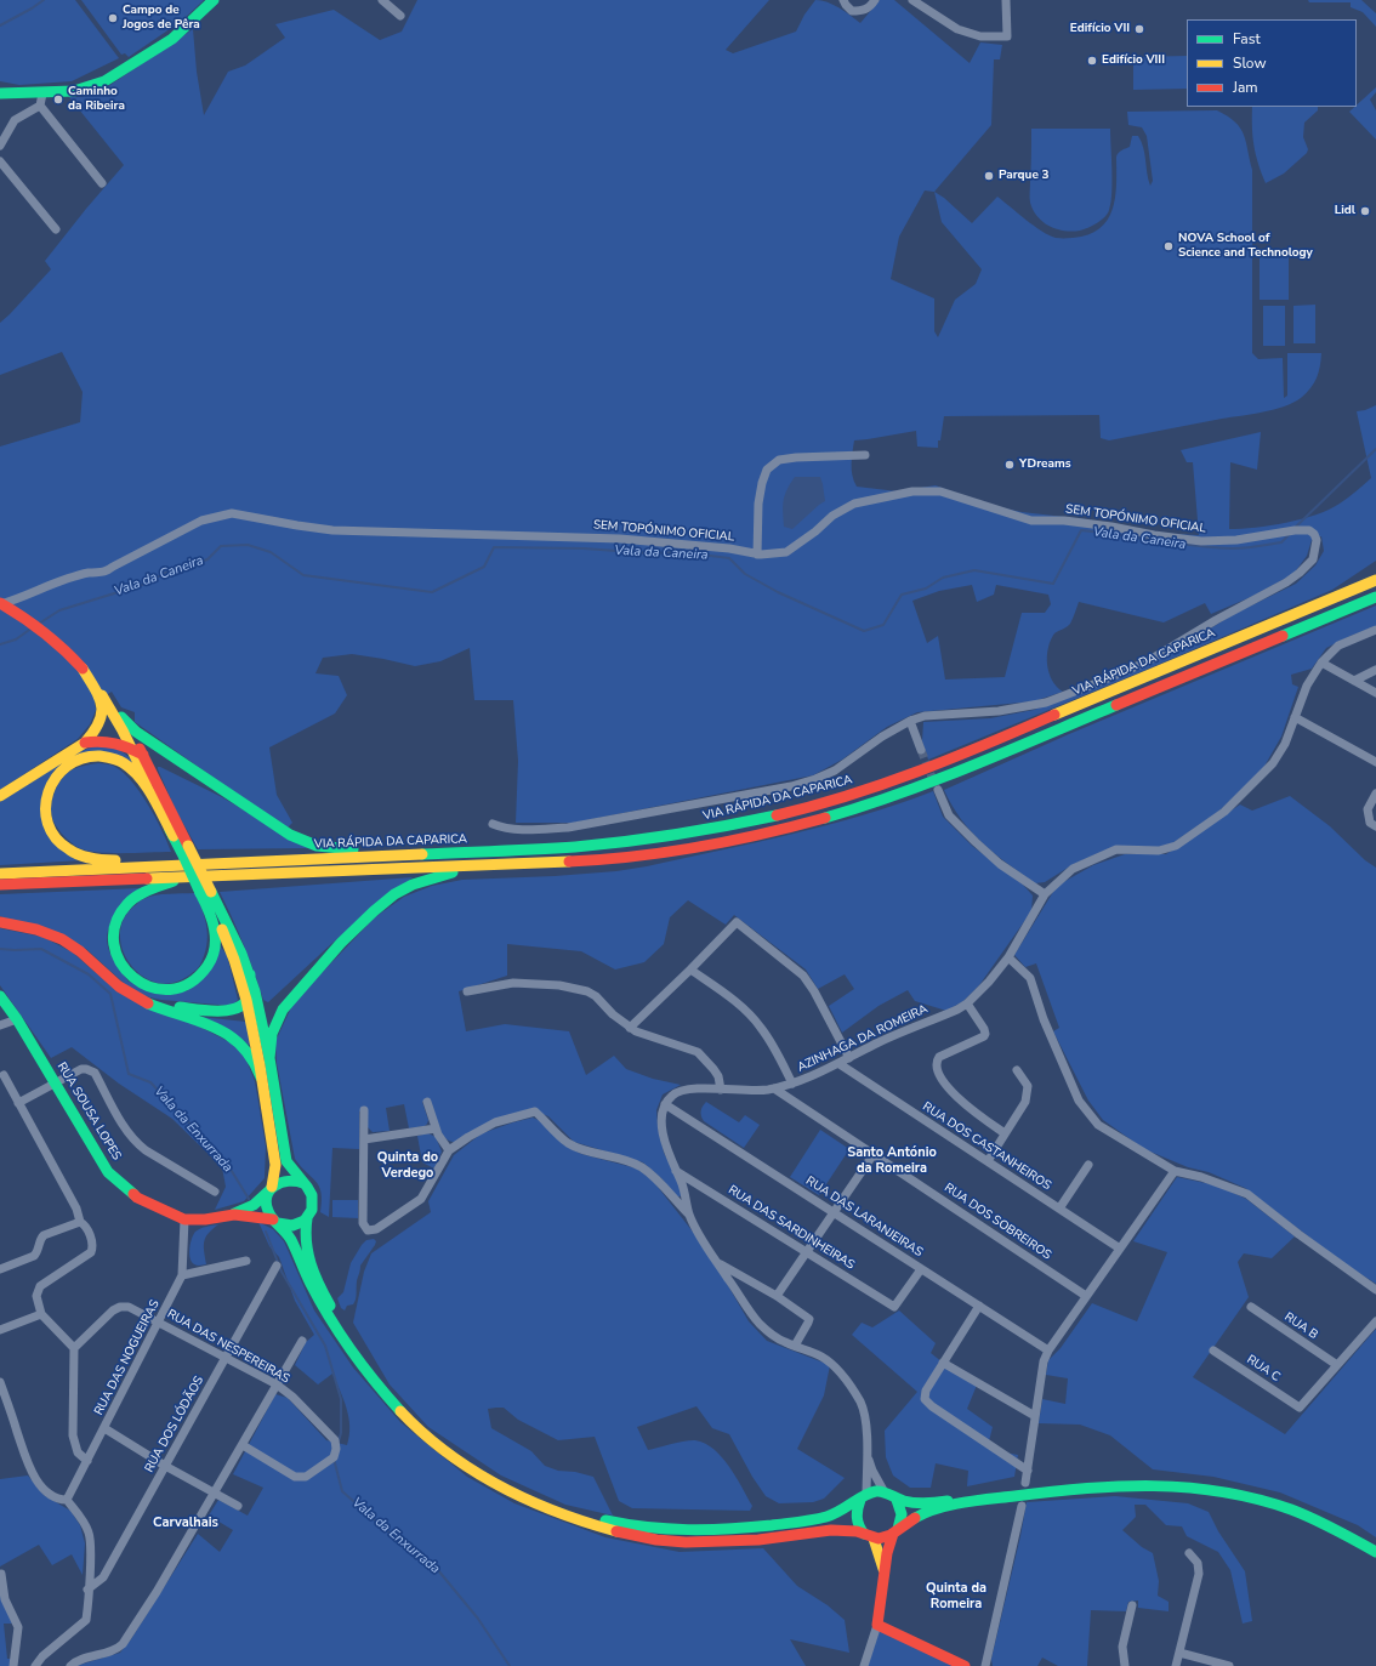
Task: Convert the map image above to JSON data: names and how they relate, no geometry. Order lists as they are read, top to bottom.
{
  "streets": {
    "main road": ["VIA RÁPIDA DA CAPARICA", "RUA SOUSA LOPES"],
    "street": [
      "SEM TOPÓNIMO OFICIAL",
      "AZINHAGA DA ROMEIRA",
      "RUA DOS CASTANHEIROS",
      "RUA DAS LARANJEIRAS",
      "RUA DOS SOBREIROS",
      "RUA DAS SARDINHEIRAS",
      "RUA B",
      "RUA DAS NESPEREIRAS",
      "RUA DAS NOGUEIRAS",
      "RUA C",
      "RUA DOS LÓDÃOS"
    ]
  },
  "crossings": [
    ["AZINHAGA DA ROMEIRA", "RUA DOS CASTANHEIROS"],
    ["AZINHAGA DA ROMEIRA", "RUA DAS LARANJEIRAS"],
    ["AZINHAGA DA ROMEIRA", "RUA DOS SOBREIROS"],
    ["RUA SOUSA LOPES", "RUA DAS NOGUEIRAS"],
    ["RUA DAS LARANJEIRAS", "RUA DAS SARDINHEIRAS"],
    ["RUA B", "RUA C"],
    ["RUA DAS NESPEREIRAS", "RUA DAS NOGUEIRAS"],
    ["RUA DAS NESPEREIRAS", "RUA DOS LÓDÃOS"]
  ],
  "districts": [
    "Santo António da Romeira",
    "Quinta do Verdego",
    "Carvalhais",
    "Quinta da Romeira"
  ],
  "water": ["Vala da Caneira", "Vala da Enxurrada"],
  "places": [
    "Campo de Jogos de Pêra",
    "Edifício VII",
    "Edifício VIII",
    "Caminho da Ribeira",
    "Parque 3",
    "Lidl",
    "NOVA School of Science and Technology",
    "YDreams"
  ],
  "legend": ["Fast", "Slow", "Jam"]
}
